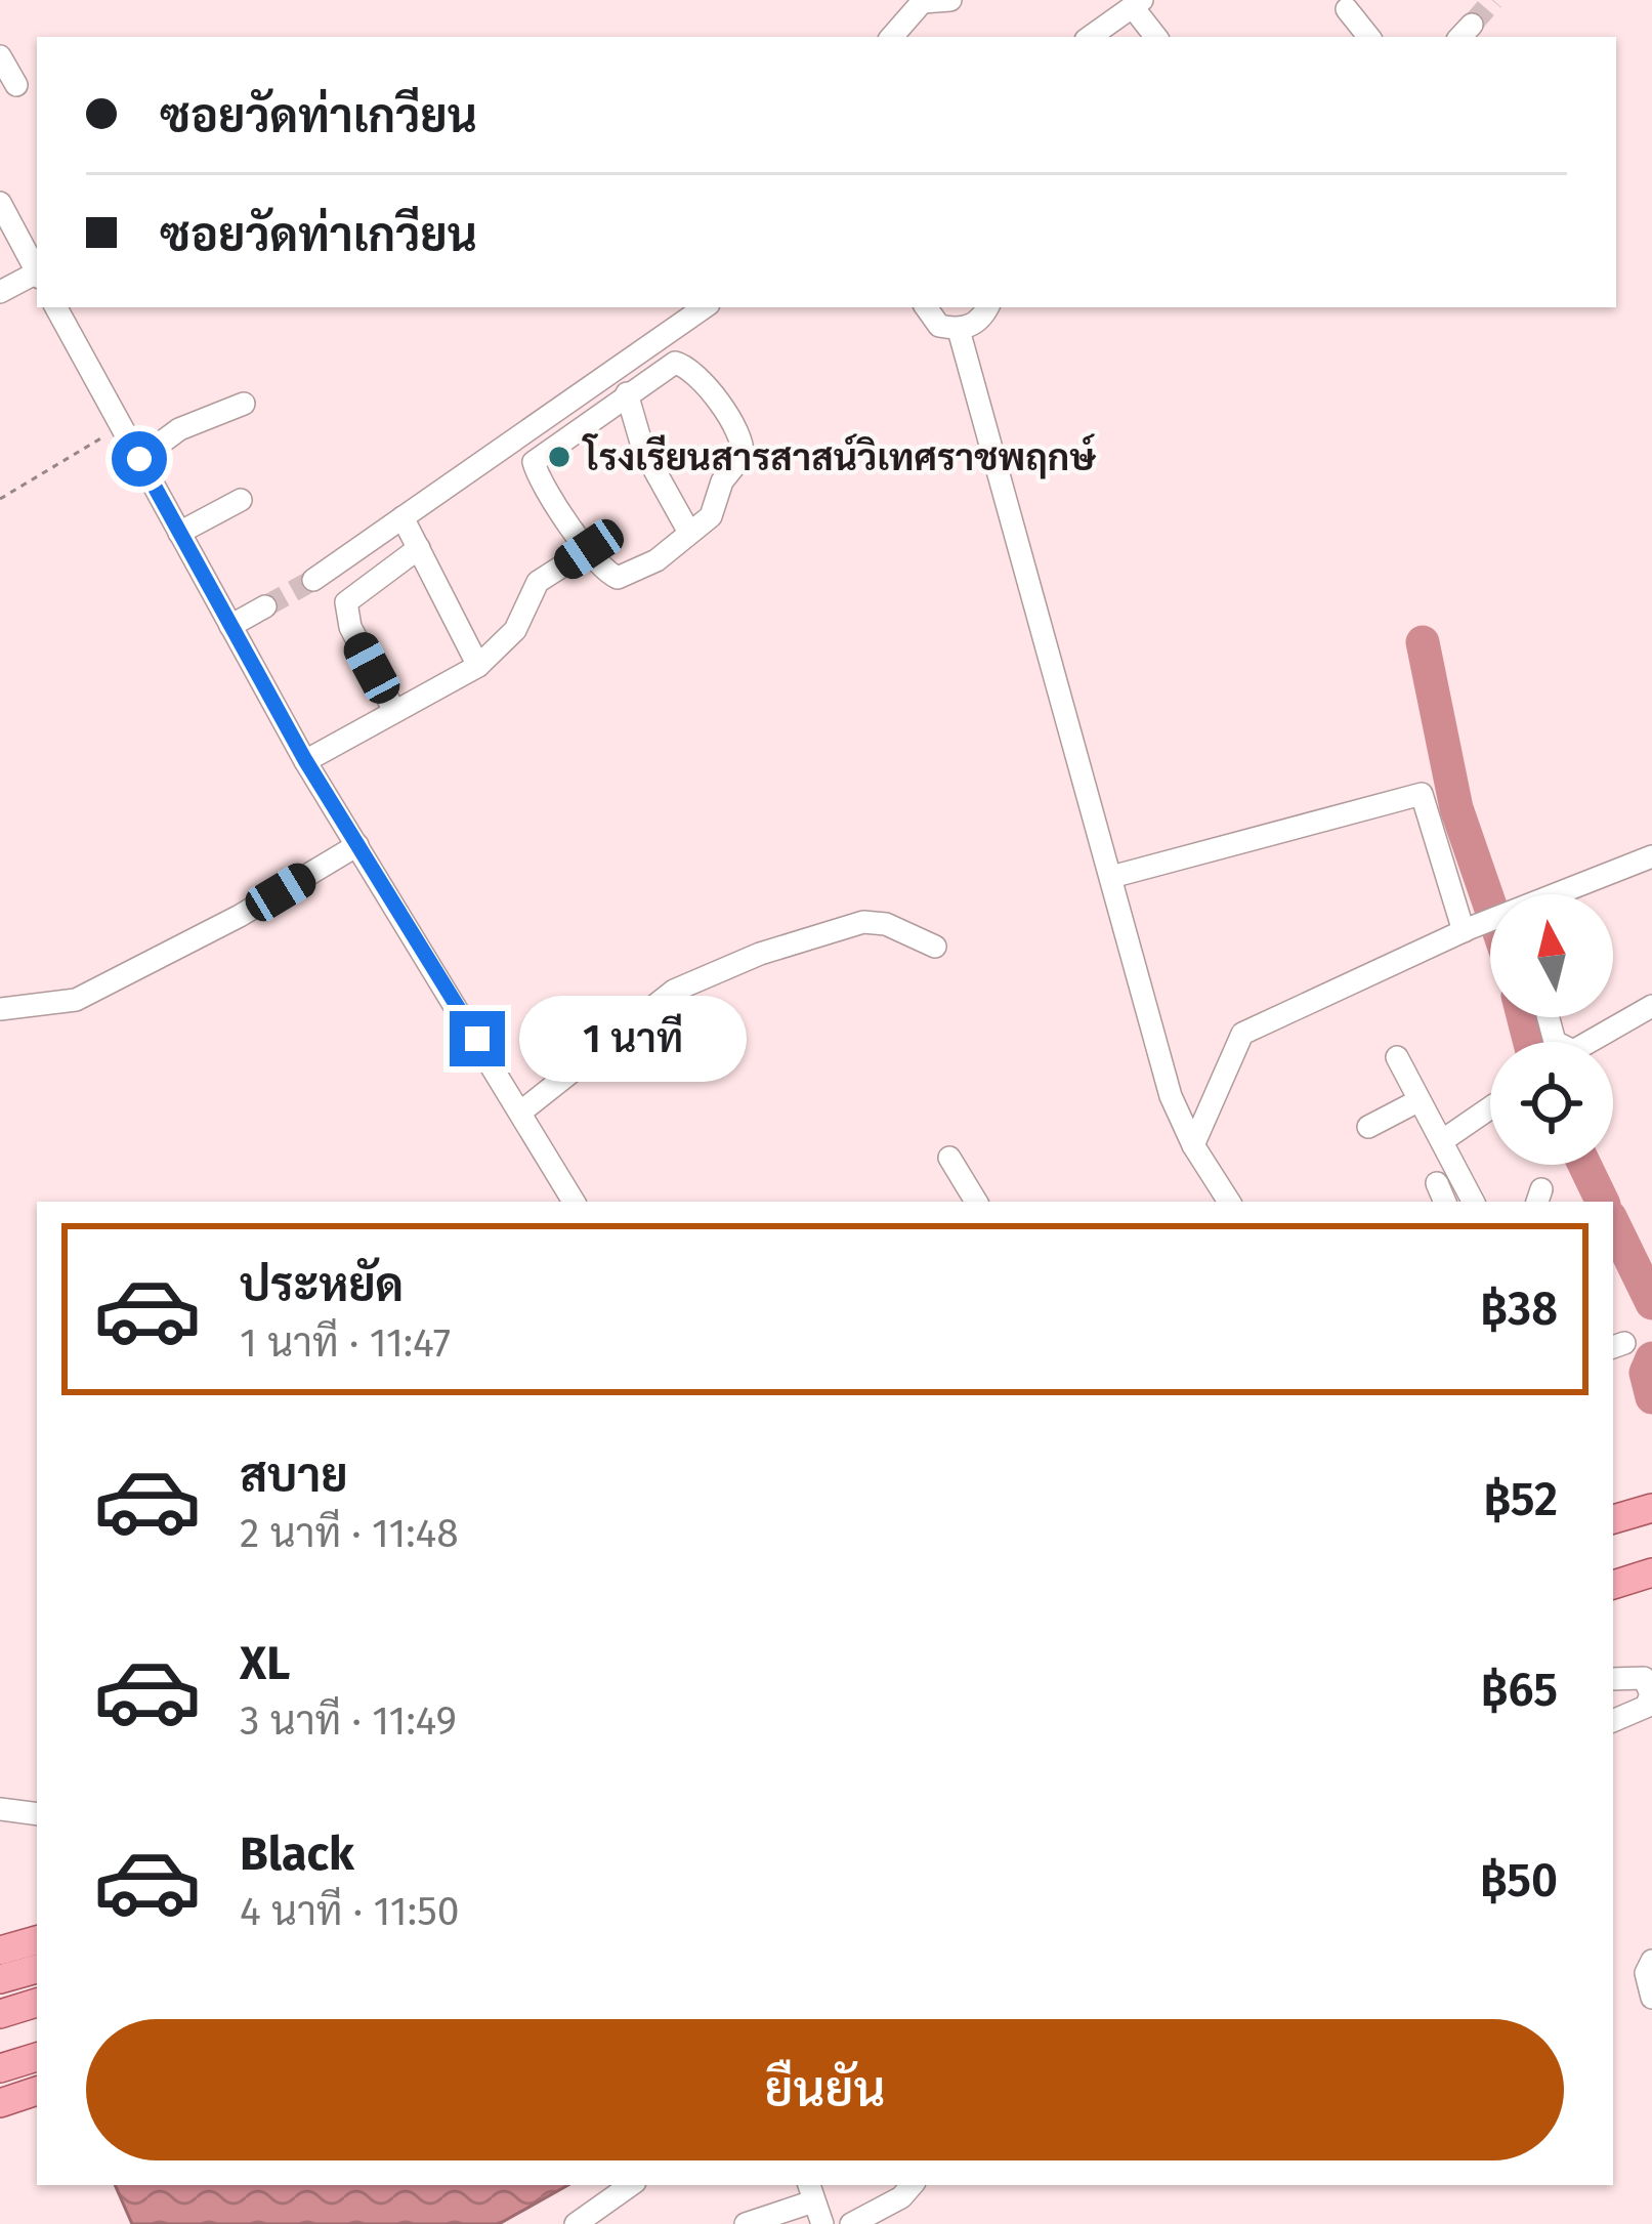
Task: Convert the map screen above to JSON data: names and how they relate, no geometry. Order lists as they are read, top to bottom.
{
  "places": ["โรงเรียนสารสาสน์วิเทศราชพฤกษ์"],
  "north": "top",
  "page": {
    "banner": ["ซอยวัดท่าเกวียน", "ซอยวัดท่าเกวียน"],
    "bubble": "1 นาที",
    "list": [
      {
        "name": "ประหยัด",
        "note": "1 นาที · 11:47",
        "value": "฿38"
      },
      {
        "name": "สบาย",
        "note": "2 นาที · 11:48",
        "value": "฿52"
      },
      {
        "name": "XL",
        "note": "3 นาที · 11:49",
        "value": "฿65"
      },
      {
        "name": "Black",
        "note": "4 นาที · 11:50",
        "value": "฿50"
      }
    ],
    "buttons": "ยืนยัน"
  }
}
